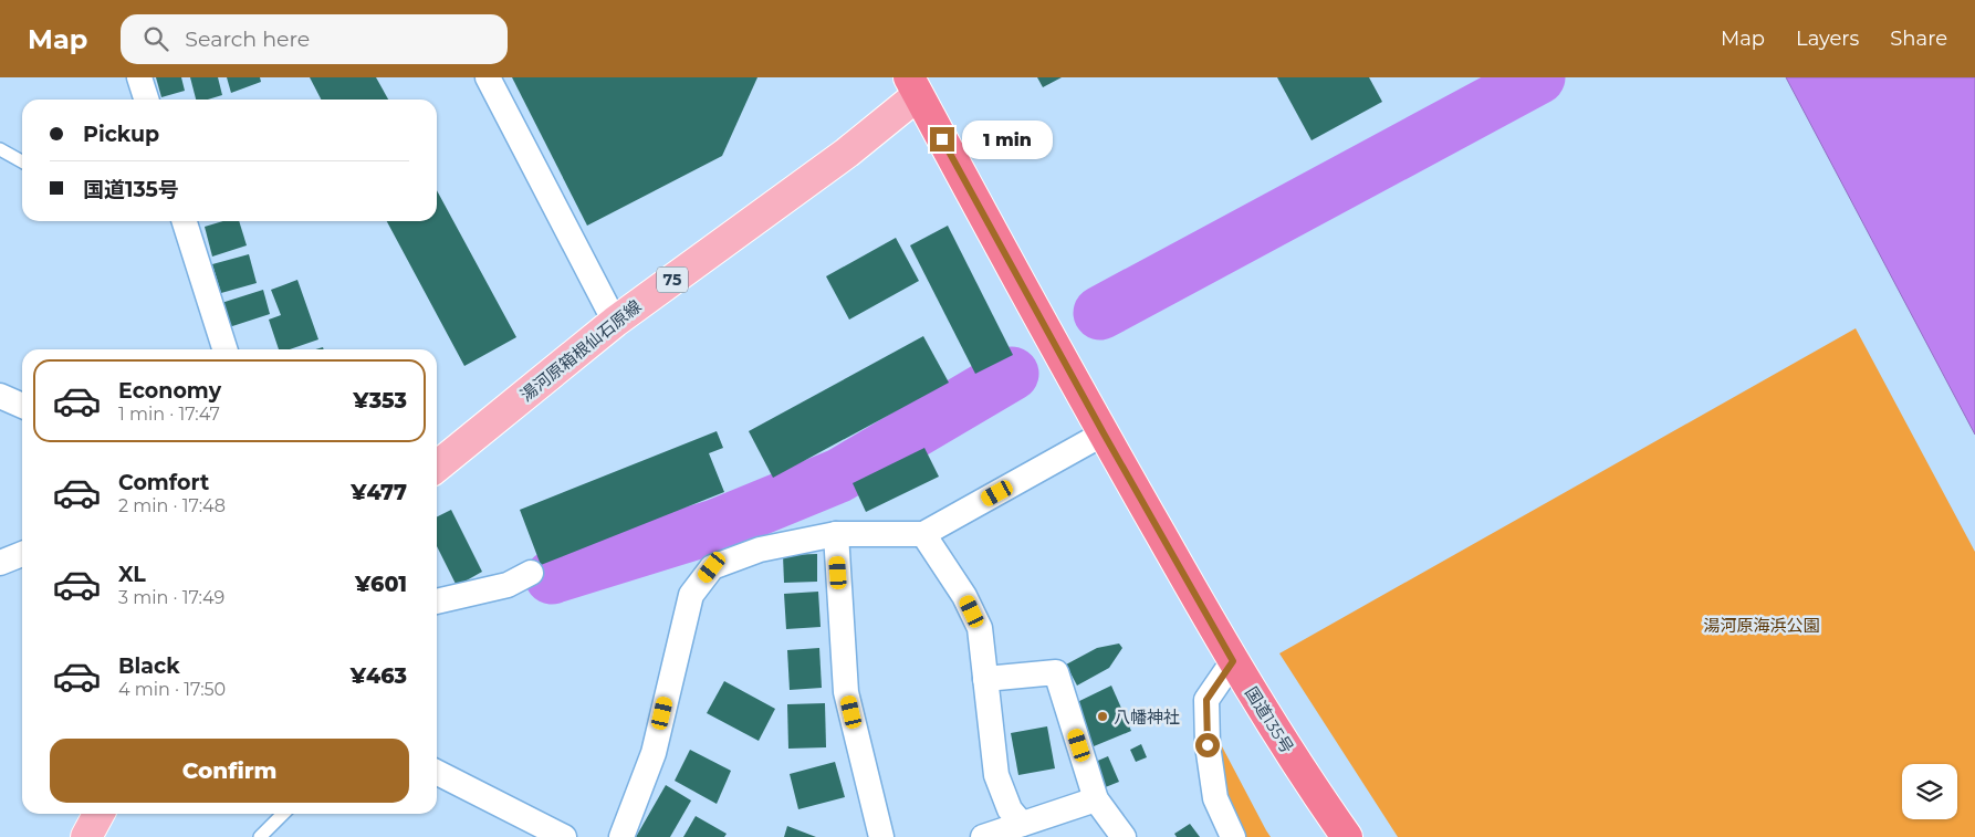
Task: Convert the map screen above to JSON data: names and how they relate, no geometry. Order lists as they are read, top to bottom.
{
  "streets": {
    "highway": ["国道135号"],
    "main road": ["75", "湯河原箱根仙石原線"]
  },
  "crossings": [
    ["湯河原箱根仙石原線", "国道135号"]
  ],
  "parks": ["湯河原海浜公園"],
  "places": ["八幡神社"],
  "page": {
    "header": "Map",
    "search": "Search here",
    "nav": ["Map", "Layers", "Share"],
    "banner": ["Pickup", "国道135号"],
    "bubble": "1 min",
    "list": [
      {
        "name": "Economy",
        "note": "1 min · 17:47",
        "value": "¥353"
      },
      {
        "name": "Comfort",
        "note": "2 min · 17:48",
        "value": "¥477"
      },
      {
        "name": "XL",
        "note": "3 min · 17:49",
        "value": "¥601"
      },
      {
        "name": "Black",
        "note": "4 min · 17:50",
        "value": "¥463"
      }
    ],
    "buttons": "Confirm"
  }
}
